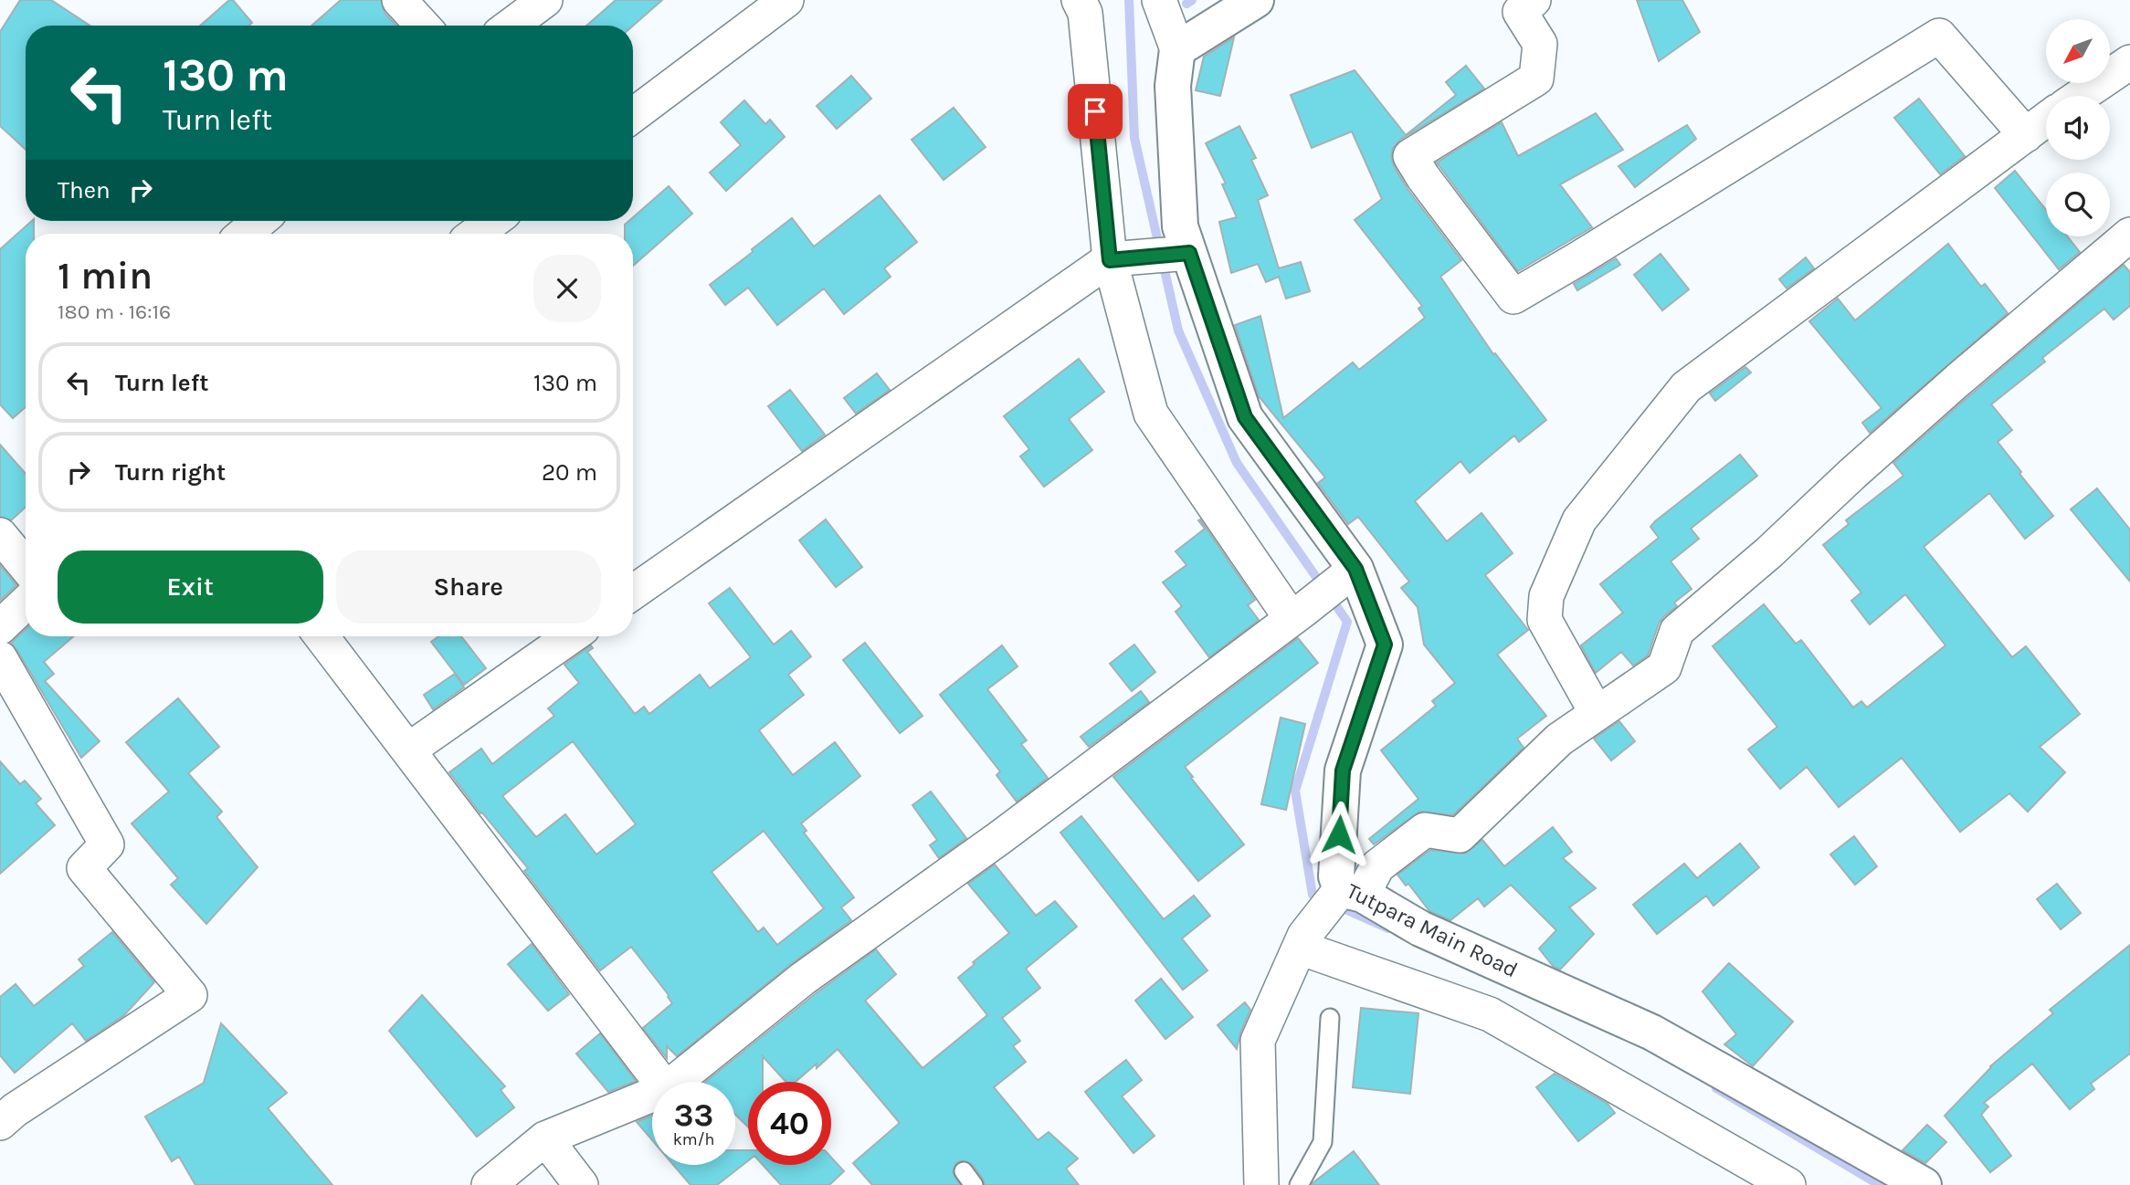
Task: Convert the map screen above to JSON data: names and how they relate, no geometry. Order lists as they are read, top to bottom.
{
  "streets": {
    "street": ["Tutpara Main Road"]
  },
  "north": "bottom left",
  "page": {
    "turn": ["130 m", "Turn left"],
    "then": "Then",
    "heading": ["1 min", "180 m · 16:16"],
    "list": [
      {
        "name": "Turn left",
        "value": "130 m"
      },
      {
        "name": "Turn right",
        "value": "20 m"
      }
    ],
    "buttons": ["Exit", "Share"],
    "speed": "33 km/h",
    "limit": "40"
  }
}
